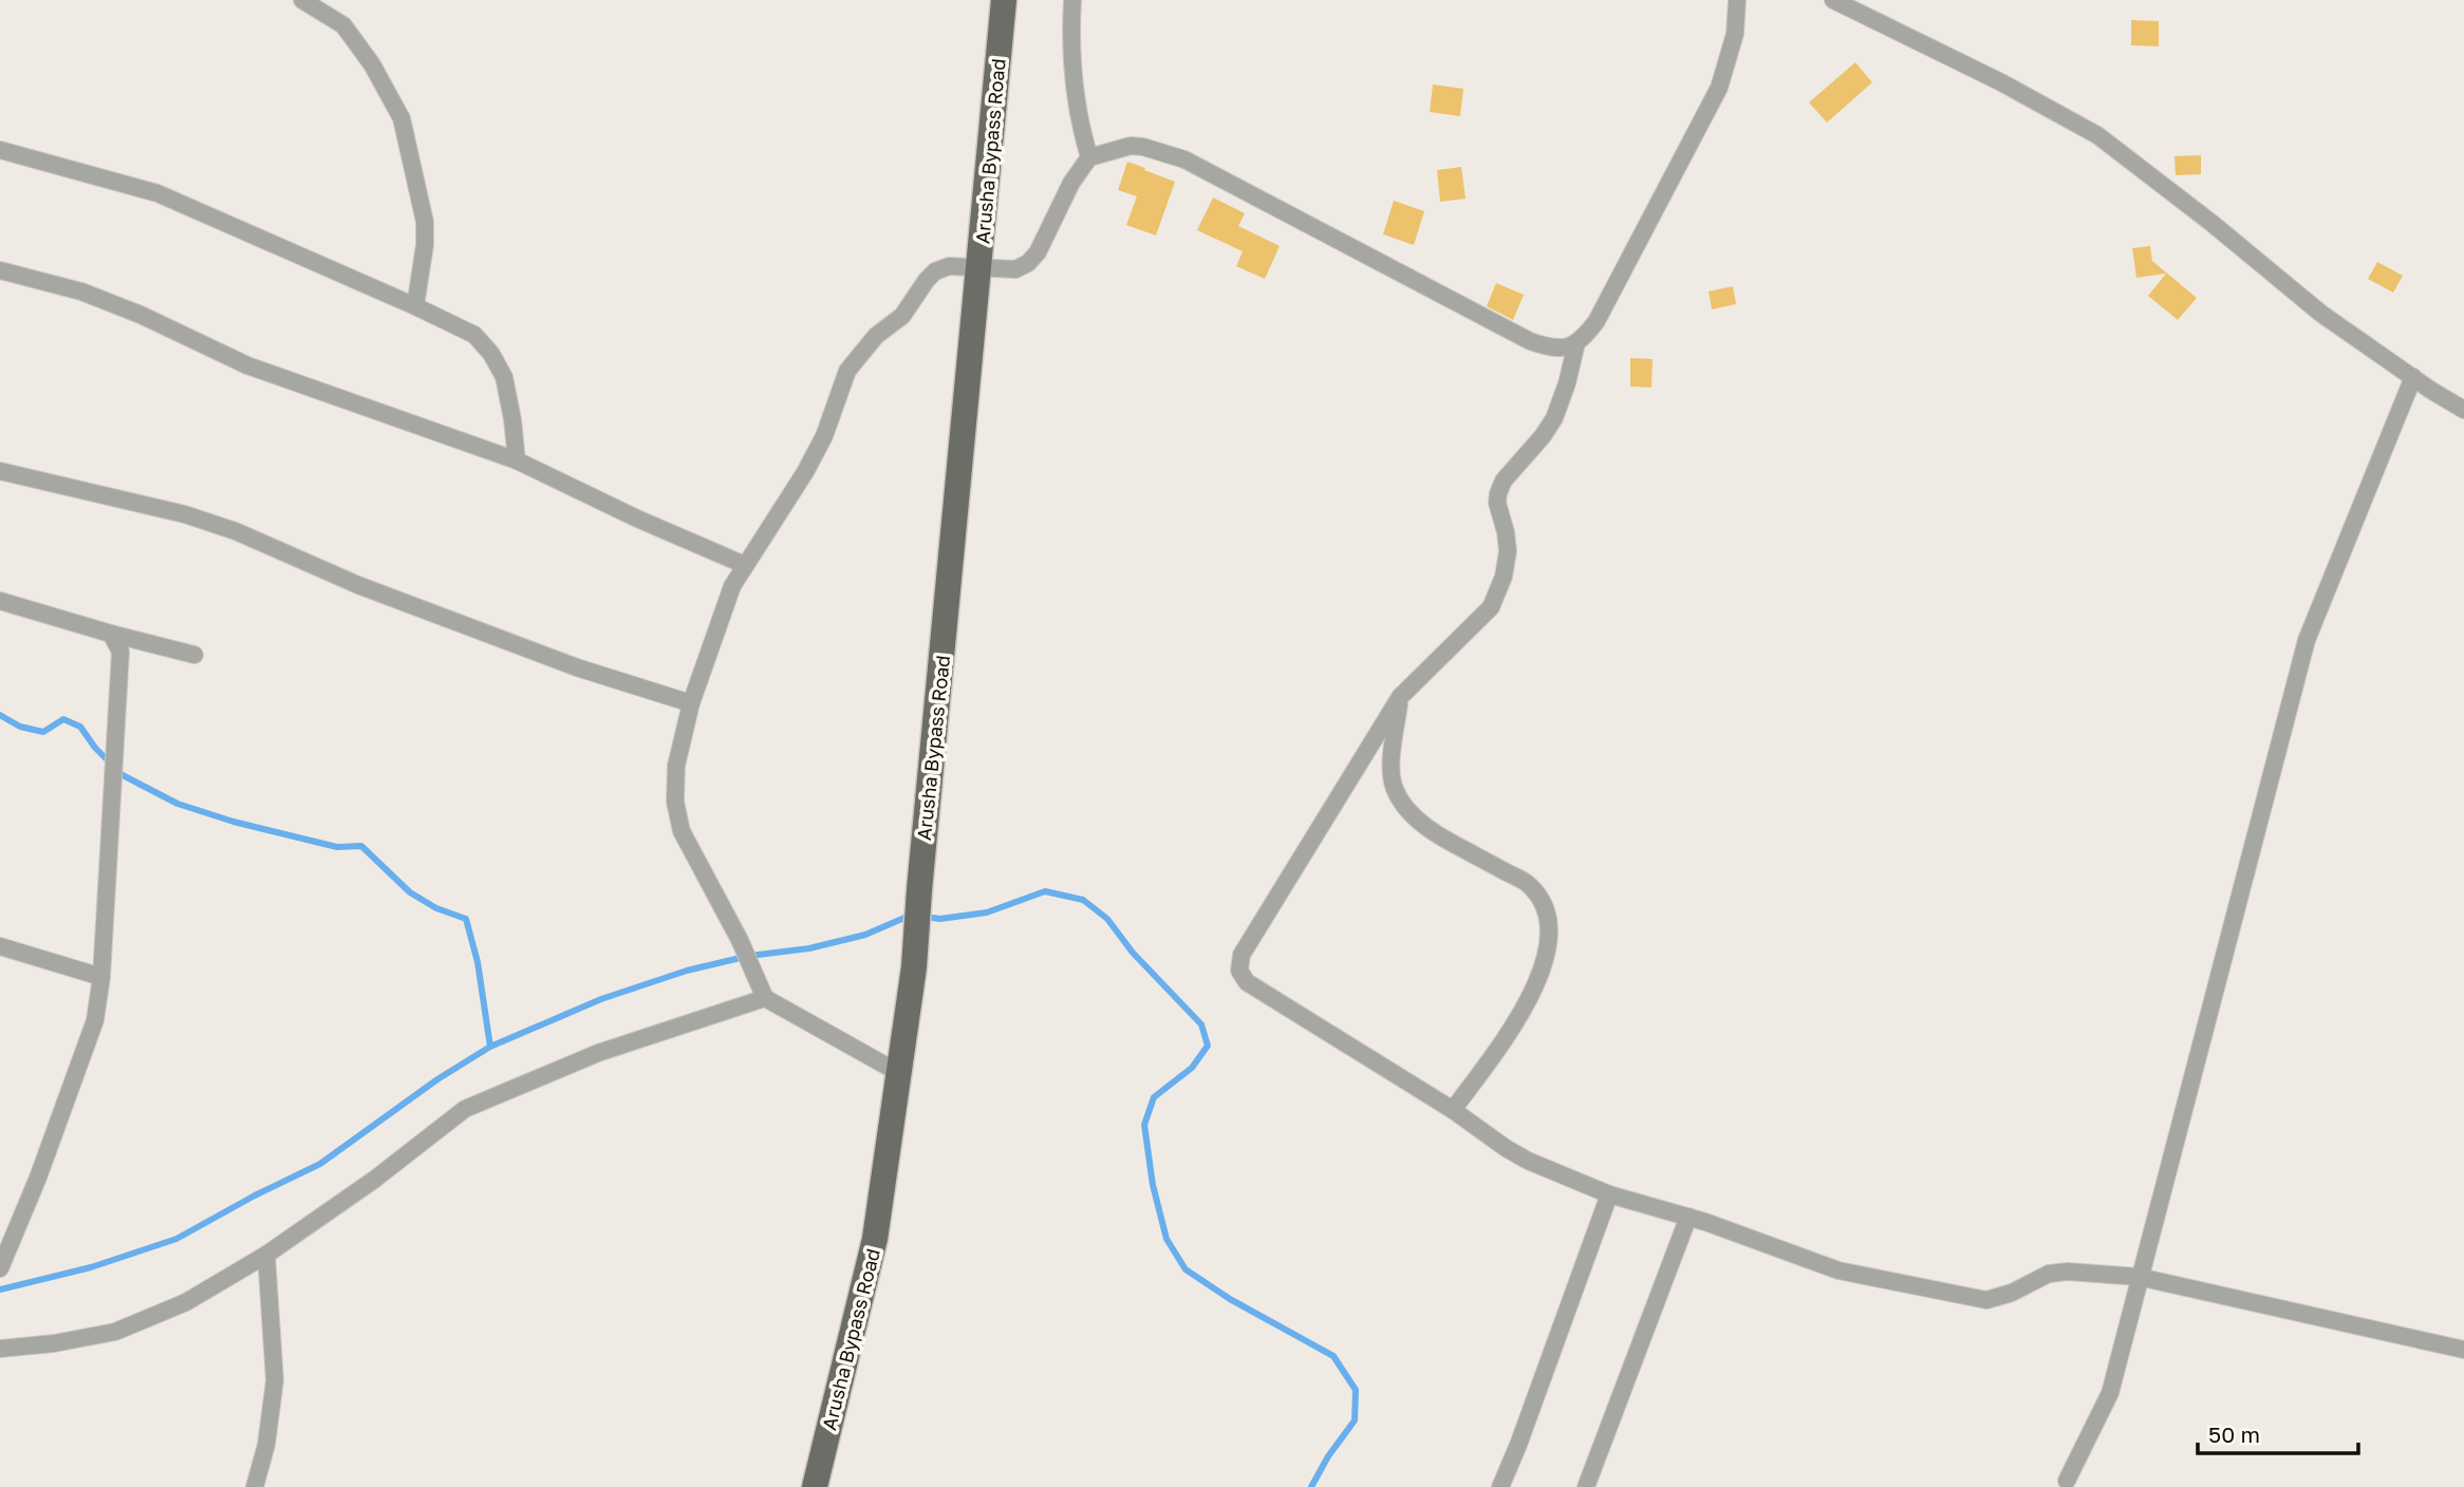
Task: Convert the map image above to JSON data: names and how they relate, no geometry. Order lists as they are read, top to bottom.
{
  "streets": {
    "main road": ["Arusha Bypass Road"]
  },
  "scale_bar": "50 m"
}
